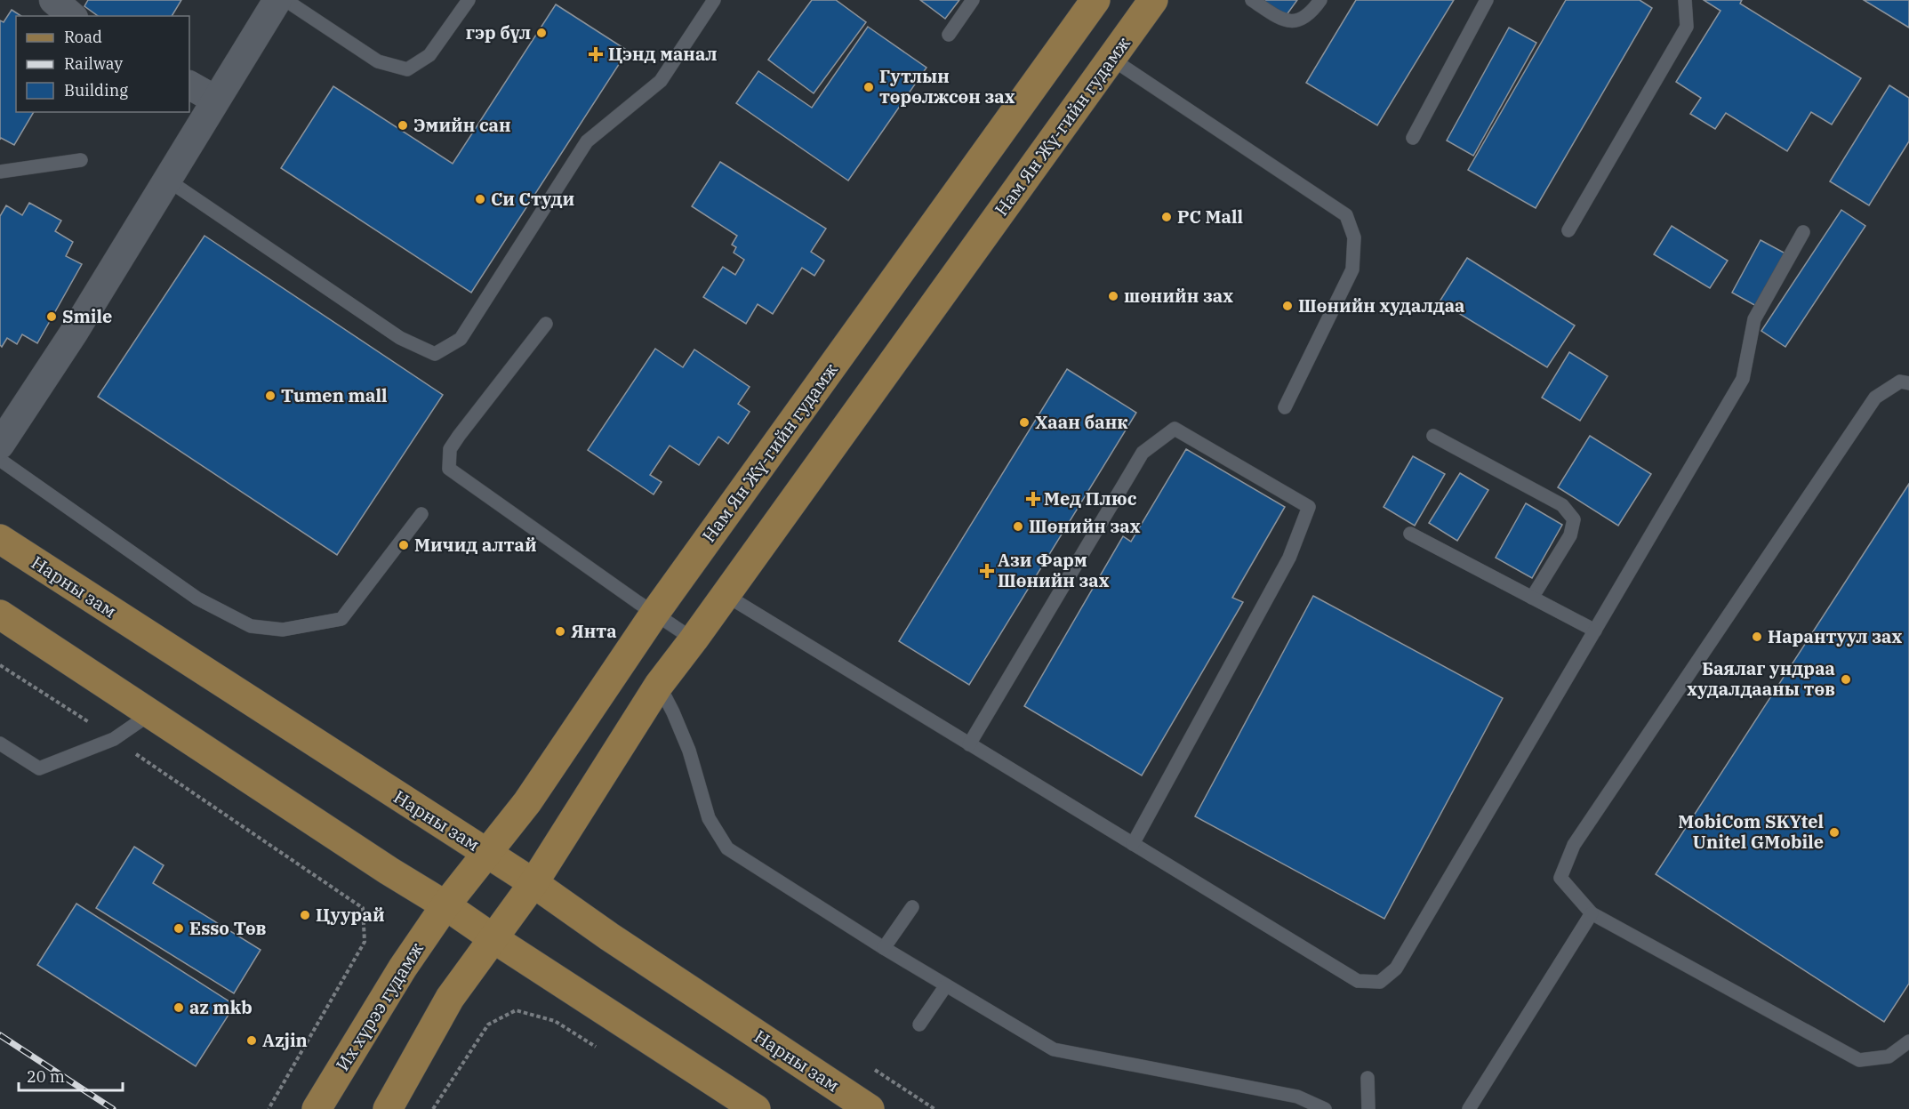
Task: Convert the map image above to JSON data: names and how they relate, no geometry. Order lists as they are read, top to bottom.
{
  "streets": {
    "main road": ["Нам Ян Жү-гийн гудамж", "Нарны зам", "Их хүрээ гудамж"]
  },
  "crossings": [
    ["Нам Ян Жү-гийн гудамж", "Нарны зам"],
    ["Нам Ян Жү-гийн гудамж", "Их хүрээ гудамж"]
  ],
  "places": {
    "other": [
      "гэр бүл",
      "Гутлын төрөлжсөн зах",
      "Эмийн сан",
      "Си Студи",
      "PC Mall",
      "шөнийн зах",
      "Шөнийн худалдаа",
      "Smile",
      "Tumen mall",
      "Хаан банк",
      "Шөнийн зах",
      "Мичид алтай",
      "Янта",
      "Нарантуул зах",
      "Баялаг ундраа худалдааны төв",
      "MobiCom SKYtel Unitel GMobile",
      "Цуурай",
      "Esso Төв",
      "az mkb",
      "Azjin"
    ],
    "health": ["Цэнд манал", "Мед Плюс", "Ази Фарм Шөнийн зах"]
  },
  "legend": ["Road", "Railway", "Building"],
  "scale_bar": "20 m"
}
